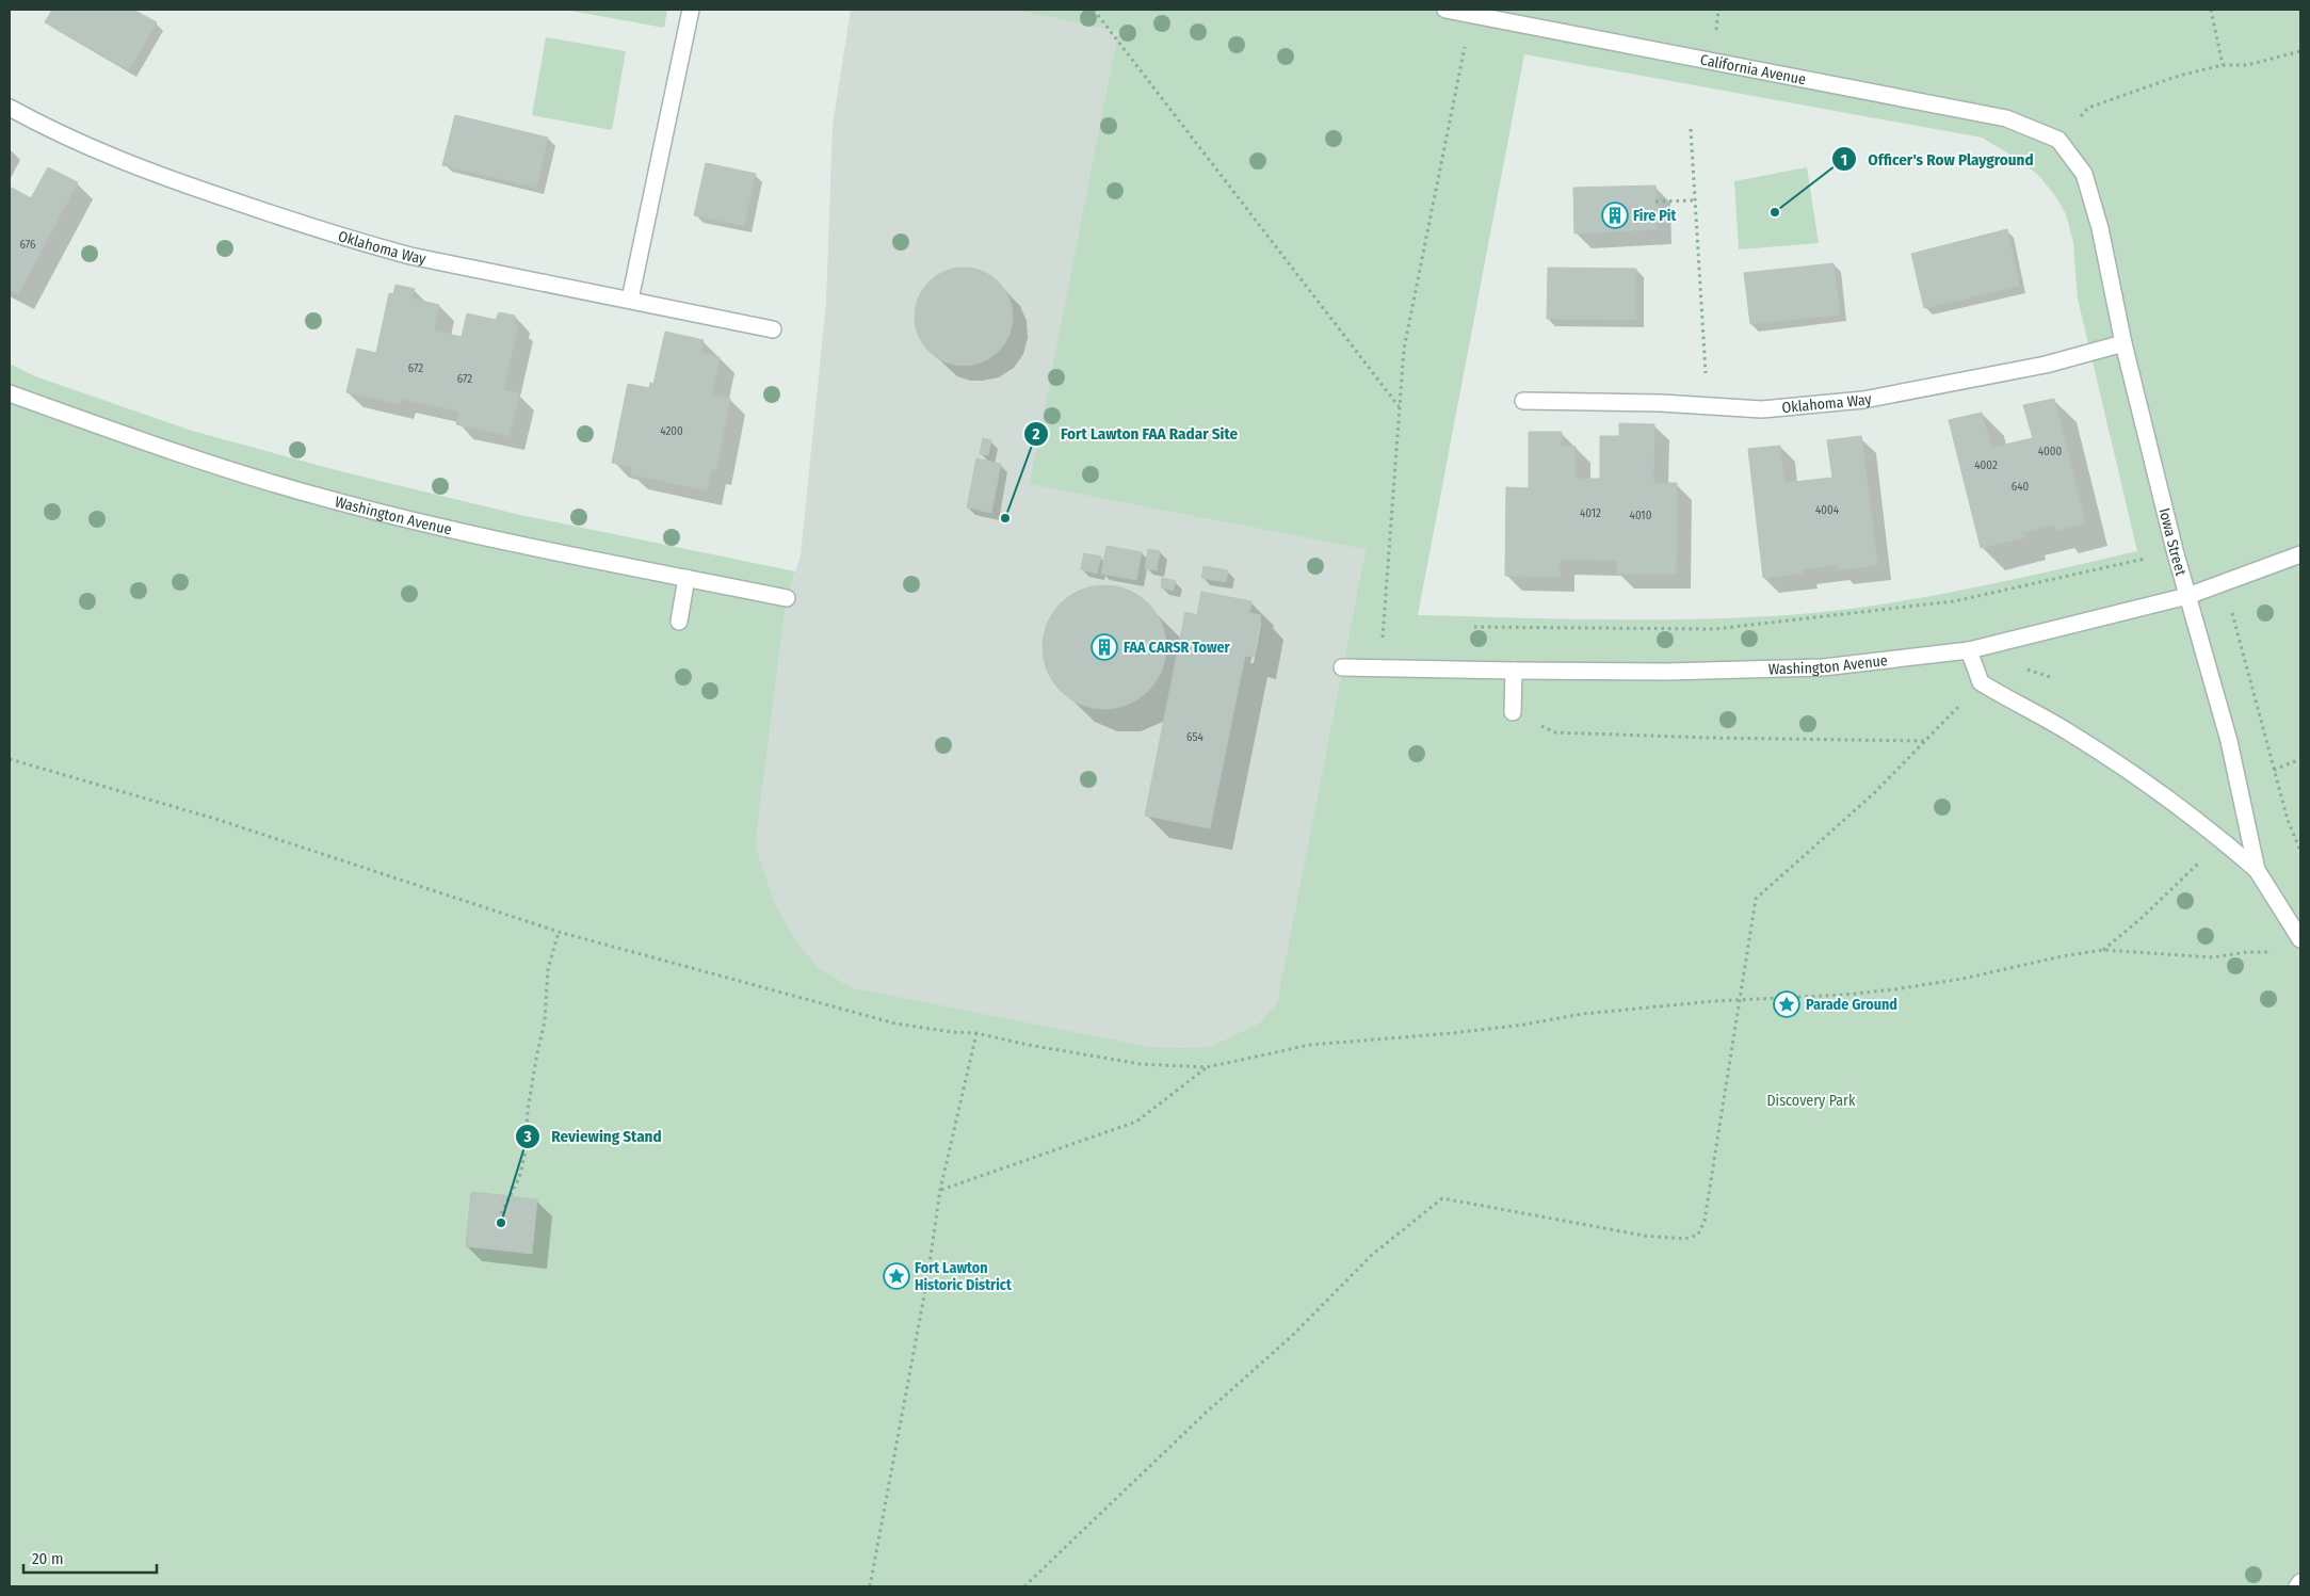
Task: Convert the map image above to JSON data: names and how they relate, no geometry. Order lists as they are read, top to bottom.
{
  "streets": {
    "street": [
      "California Avenue",
      "Oklahoma Way",
      "Washington Avenue",
      "Iowa Street"
    ]
  },
  "crossings": [
    ["California Avenue", "Iowa Street"],
    ["Oklahoma Way", "Iowa Street"],
    ["Washington Avenue", "Iowa Street"]
  ],
  "parks": ["Discovery Park"],
  "places": {
    "other": ["Officer's Row Playground", "Fort Lawton FAA Radar Site", "Reviewing Stand"],
    "building": ["Fire Pit", "FAA CARSR Tower"],
    "place": ["Parade Ground", "Fort Lawton Historic District"]
  },
  "house_numbers": [
    "676",
    "672",
    "672",
    "4200",
    "4000",
    "4002",
    "640",
    "4004",
    "4012",
    "4010",
    "654"
  ],
  "scale_bar": "20 m"
}
